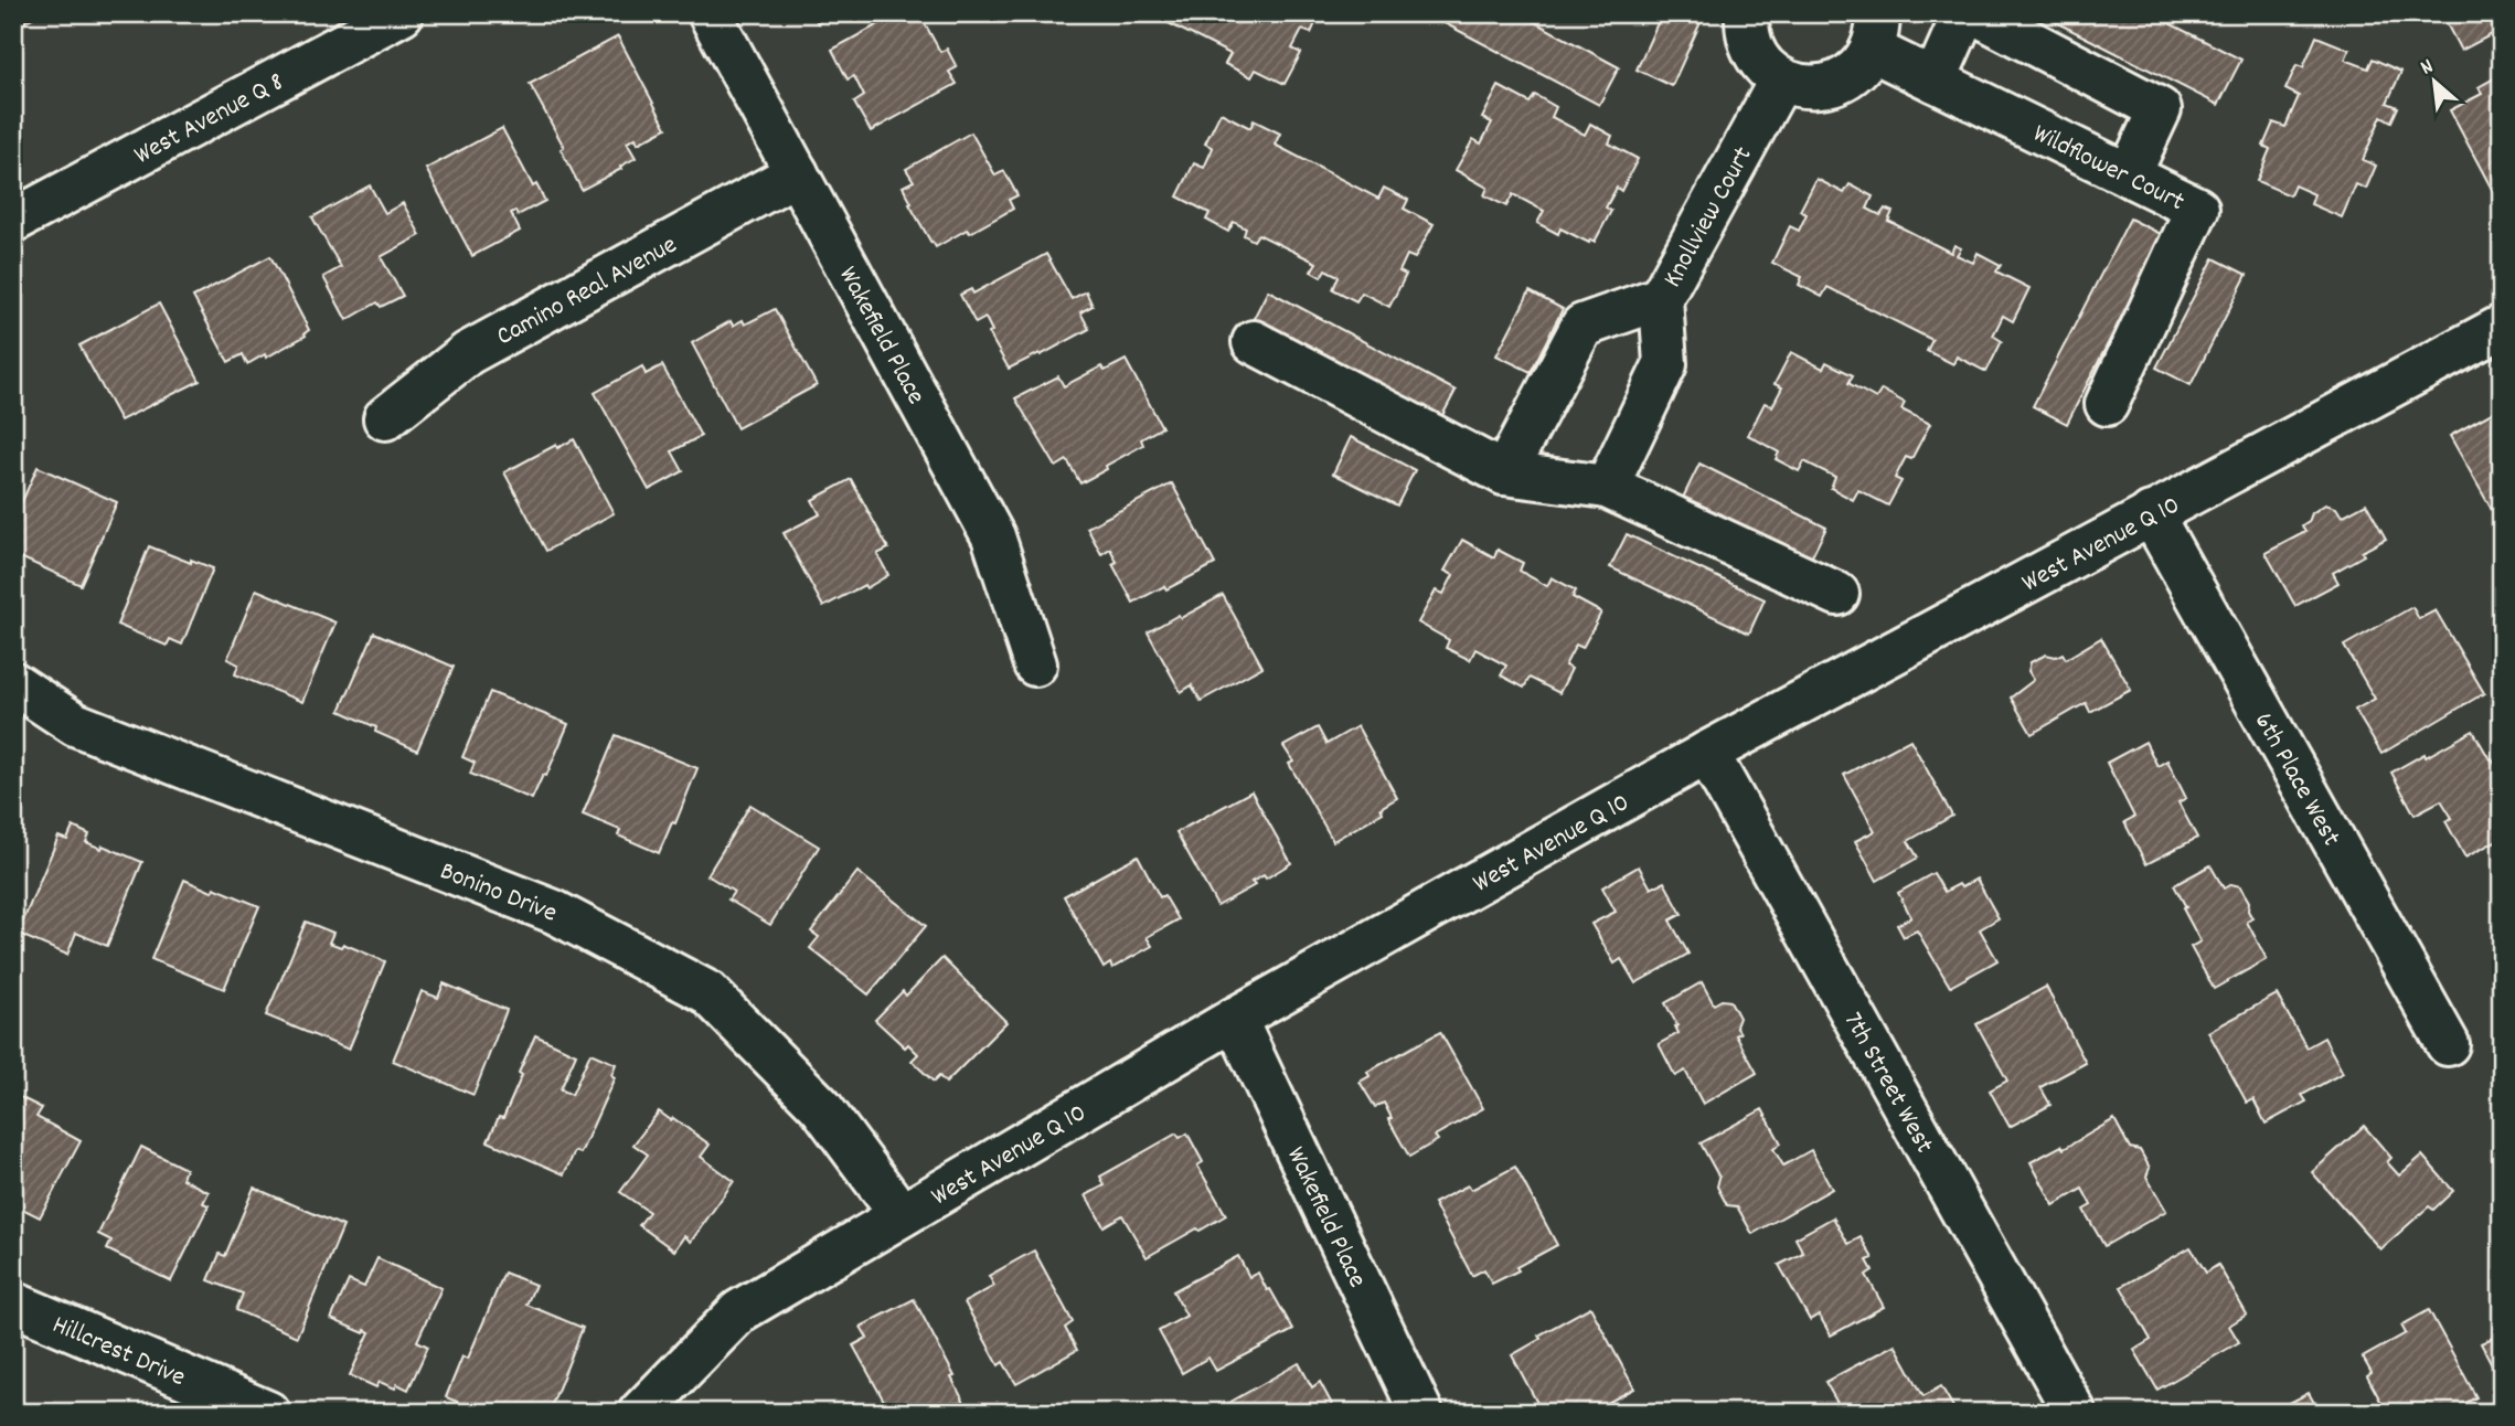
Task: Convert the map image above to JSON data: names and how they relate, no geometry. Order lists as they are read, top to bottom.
{
  "streets": {
    "street": [
      "West Avenue Q 8",
      "Wildflower Court",
      "Knollview Court",
      "Camino Real Avenue",
      "Wakefield Place",
      "West Avenue Q 10",
      "6th Place West",
      "Bonino Drive",
      "7th Street West",
      "Hillcrest Drive"
    ]
  },
  "crossings": [
    ["Camino Real Avenue", "Wakefield Place"],
    ["Wakefield Place", "West Avenue Q 10"],
    ["West Avenue Q 10", "6th Place West"],
    ["West Avenue Q 10", "Bonino Drive"],
    ["West Avenue Q 10", "7th Street West"]
  ],
  "north": "top left"
}
